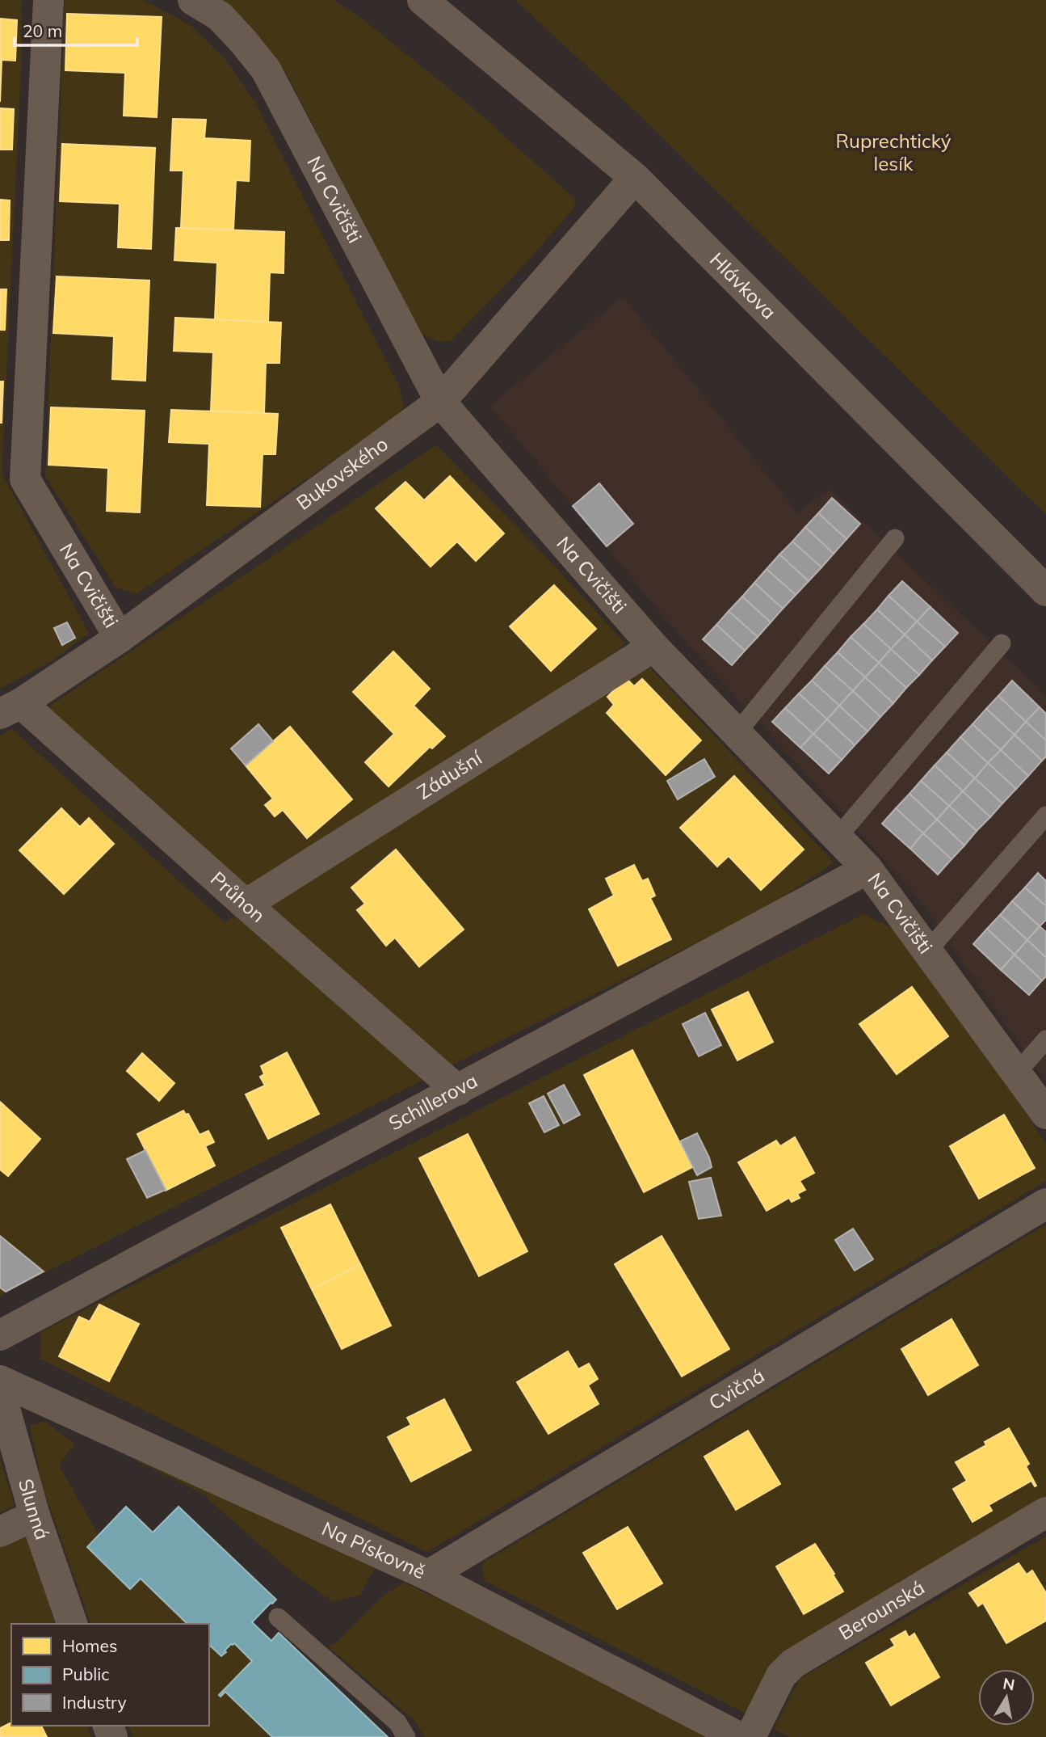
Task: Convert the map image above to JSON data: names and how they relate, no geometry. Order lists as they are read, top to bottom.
{
  "streets": {
    "street": [
      "Na Cvičišti",
      "Hlávkova",
      "Bukovského",
      "Zádušní",
      "Průhon",
      "Schillerova",
      "Cvičná",
      "Slunná",
      "Na Pískovně",
      "Berounská"
    ]
  },
  "crossings": [
    ["Na Cvičišti", "Bukovského"],
    ["Na Cvičišti", "Zádušní"],
    ["Na Cvičišti", "Schillerova"],
    ["Hlávkova", "Bukovského"],
    ["Bukovského", "Průhon"],
    ["Zádušní", "Průhon"],
    ["Průhon", "Schillerova"],
    ["Cvičná", "Na Pískovně"]
  ],
  "parks": ["Ruprechtický lesík"],
  "legend": ["Homes", "Public", "Industry"],
  "scale_bar": "20 m",
  "north": "top"
}
